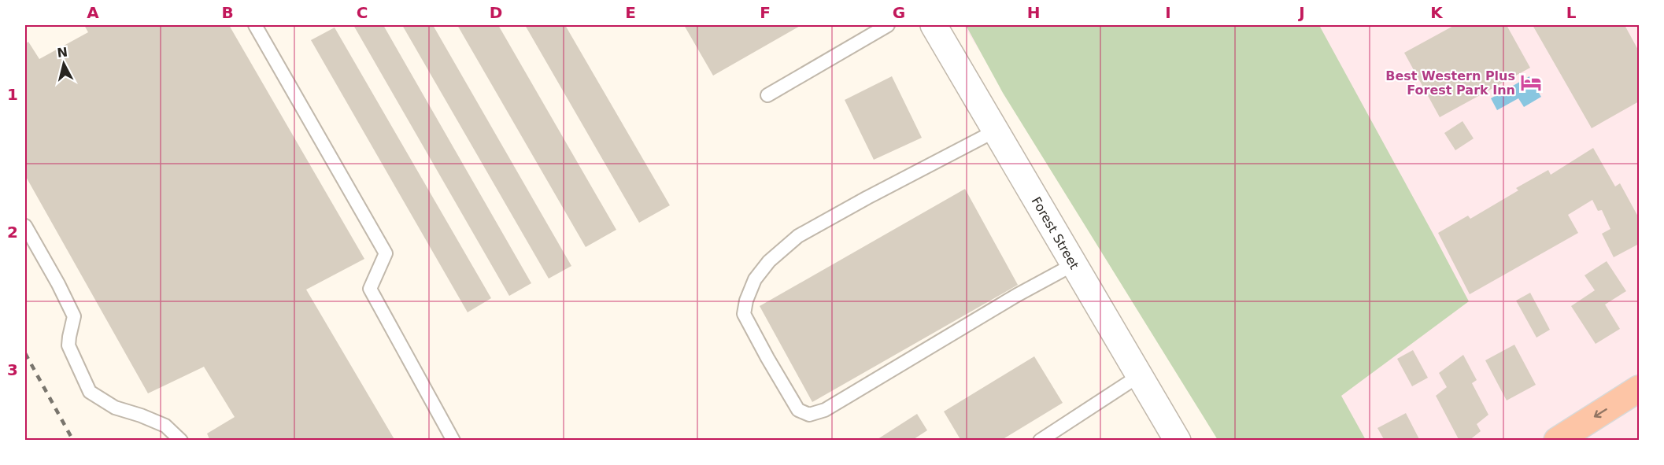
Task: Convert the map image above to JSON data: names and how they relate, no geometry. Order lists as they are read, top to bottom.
{
  "streets": {
    "street": ["Forest Street"]
  },
  "places": {
    "hotel": ["Best Western Plus Forest Park Inn"]
  },
  "north": "top",
  "grid": {
    "columns": [
      "A",
      "B",
      "C",
      "D",
      "E",
      "F",
      "G",
      "H",
      "I",
      "J",
      "K",
      "L"
    ],
    "rows": ["1", "2", "3"]
  }
}
